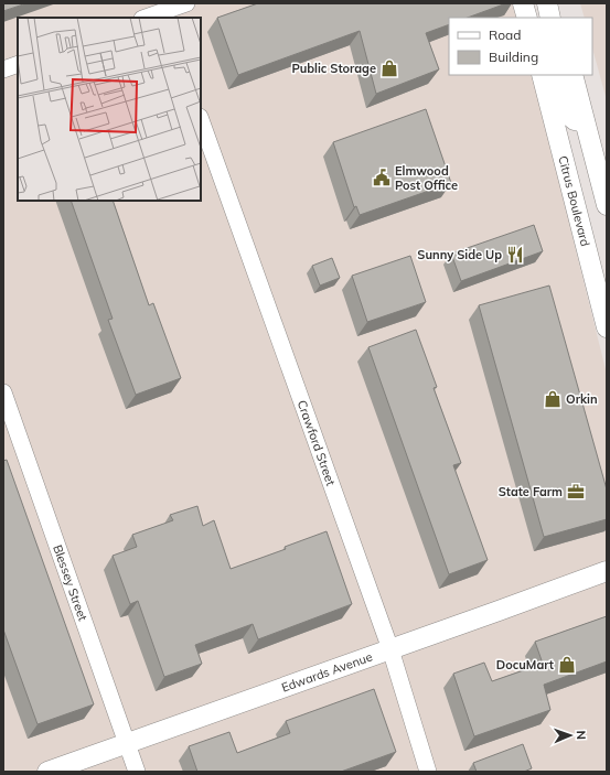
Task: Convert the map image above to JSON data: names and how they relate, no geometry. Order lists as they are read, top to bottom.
{
  "streets": {
    "street": [
      "Citrus Boulevard",
      "Crawford Street",
      "Blessey Street",
      "Edwards Avenue"
    ]
  },
  "crossings": [
    ["Crawford Street", "Edwards Avenue"],
    ["Blessey Street", "Edwards Avenue"]
  ],
  "places": {
    "shop": ["Public Storage", "Orkin", "DocuMart"],
    "public building": ["Elmwood Post Office"],
    "restaurant": ["Sunny Side Up"],
    "office": ["State Farm"]
  },
  "legend": ["Road", "Building"],
  "north": "right"
}
